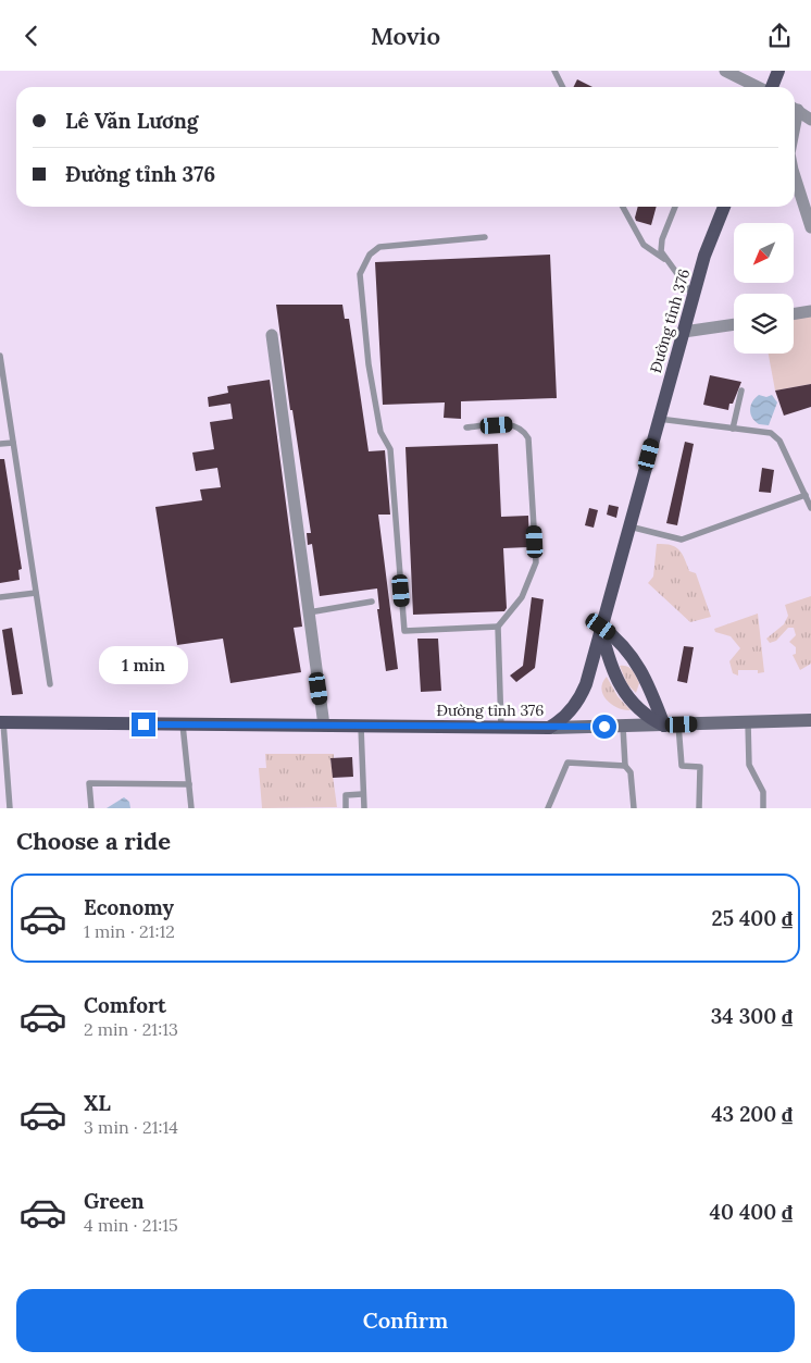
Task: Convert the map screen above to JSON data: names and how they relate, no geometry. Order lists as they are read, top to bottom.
{
  "streets": {
    "main road": ["Đường tỉnh 376"]
  },
  "north": "bottom left",
  "page": {
    "header": "Movio",
    "banner": ["Lê Văn Lương", "Đường tỉnh 376"],
    "bubble": "1 min",
    "heading": "Choose a ride",
    "list": [
      {
        "name": "Economy",
        "note": "1 min · 21:12",
        "value": "25 400 ₫"
      },
      {
        "name": "Comfort",
        "note": "2 min · 21:13",
        "value": "34 300 ₫"
      },
      {
        "name": "XL",
        "note": "3 min · 21:14",
        "value": "43 200 ₫"
      },
      {
        "name": "Green",
        "note": "4 min · 21:15",
        "value": "40 400 ₫"
      }
    ],
    "buttons": "Confirm"
  }
}
